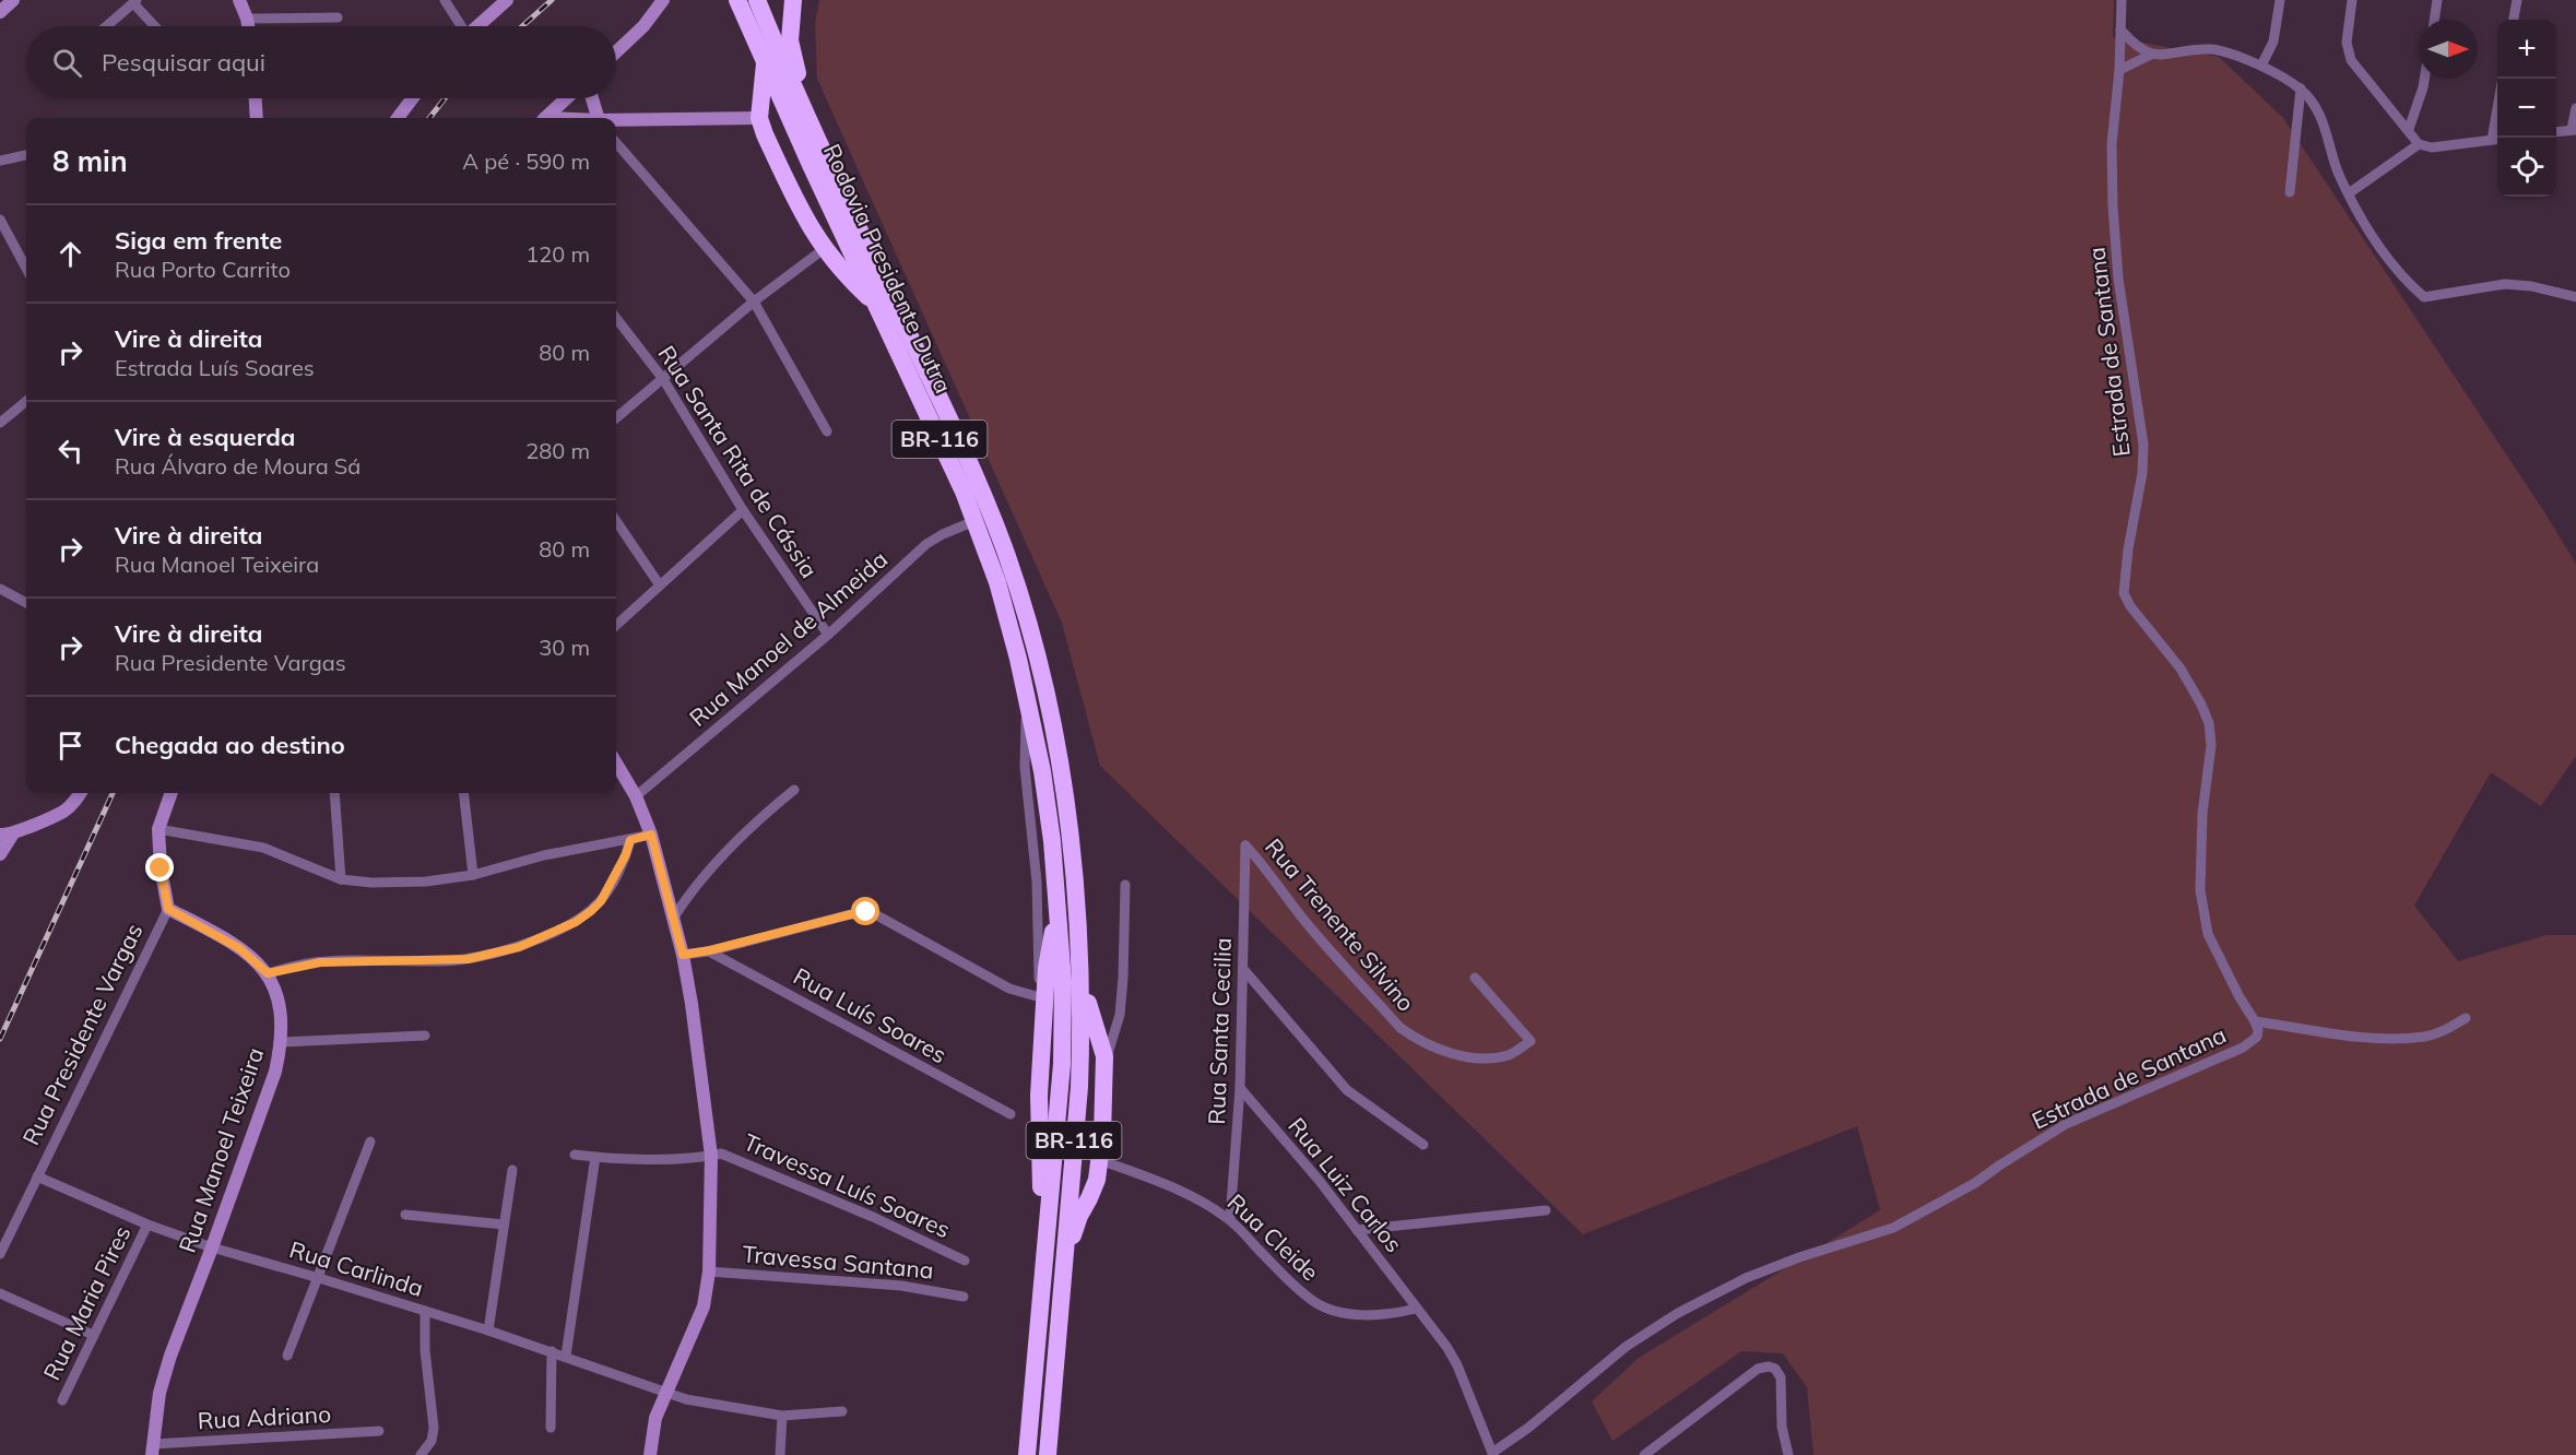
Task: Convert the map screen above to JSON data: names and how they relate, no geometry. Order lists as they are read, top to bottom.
{
  "streets": {
    "highway": ["Rodovia Presidente Dutra", "BR-116"],
    "main road": ["Rua Presidente Vargas", "Rua Manoel Teixeira"],
    "street": [
      "Estrada de Santana",
      "Rua Santa Rita de Cássia",
      "Rua Manoel de Almeida",
      "Rua Trenente Silvino",
      "Rua Luís Soares",
      "Rua Santa Cecilia",
      "Rua Luiz Carlos",
      "Travessa Luís Soares",
      "Rua Cleide",
      "Travessa Santana",
      "Rua Carlinda",
      "Rua Maria Pires",
      "Rua Adriano"
    ]
  },
  "crossings": [
    ["Rodovia Presidente Dutra", "Rua Manoel de Almeida"],
    ["Rua Santa Rita de Cássia", "Rua Manoel de Almeida"],
    ["Rua Trenente Silvino", "Rua Santa Cecilia"],
    ["Rua Santa Cecilia", "Rua Luiz Carlos"],
    ["Rua Santa Cecilia", "Rua Cleide"],
    ["Rua Presidente Vargas", "Rua Manoel Teixeira"],
    ["Rua Presidente Vargas", "Rua Carlinda"],
    ["Rua Manoel Teixeira", "Rua Carlinda"],
    ["Rua Manoel Teixeira", "Rua Adriano"],
    ["Rua Luiz Carlos", "Rua Cleide"],
    ["Rua Carlinda", "Rua Maria Pires"]
  ],
  "north": "right",
  "page": {
    "map_buttons": ["+", "−"],
    "search": "Pesquisar aqui",
    "heading": ["8 min", "A pé · 590 m"],
    "list": [
      ["Siga em frente", "Rua Porto Carrito", "120 m"],
      ["Vire à direita", "Estrada Luís Soares", "80 m"],
      ["Vire à esquerda", "Rua Álvaro de Moura Sá", "280 m"],
      ["Vire à direita", "Rua Manoel Teixeira", "80 m"],
      ["Vire à direita", "Rua Presidente Vargas", "30 m"],
      "Chegada ao destino"
    ]
  }
}
